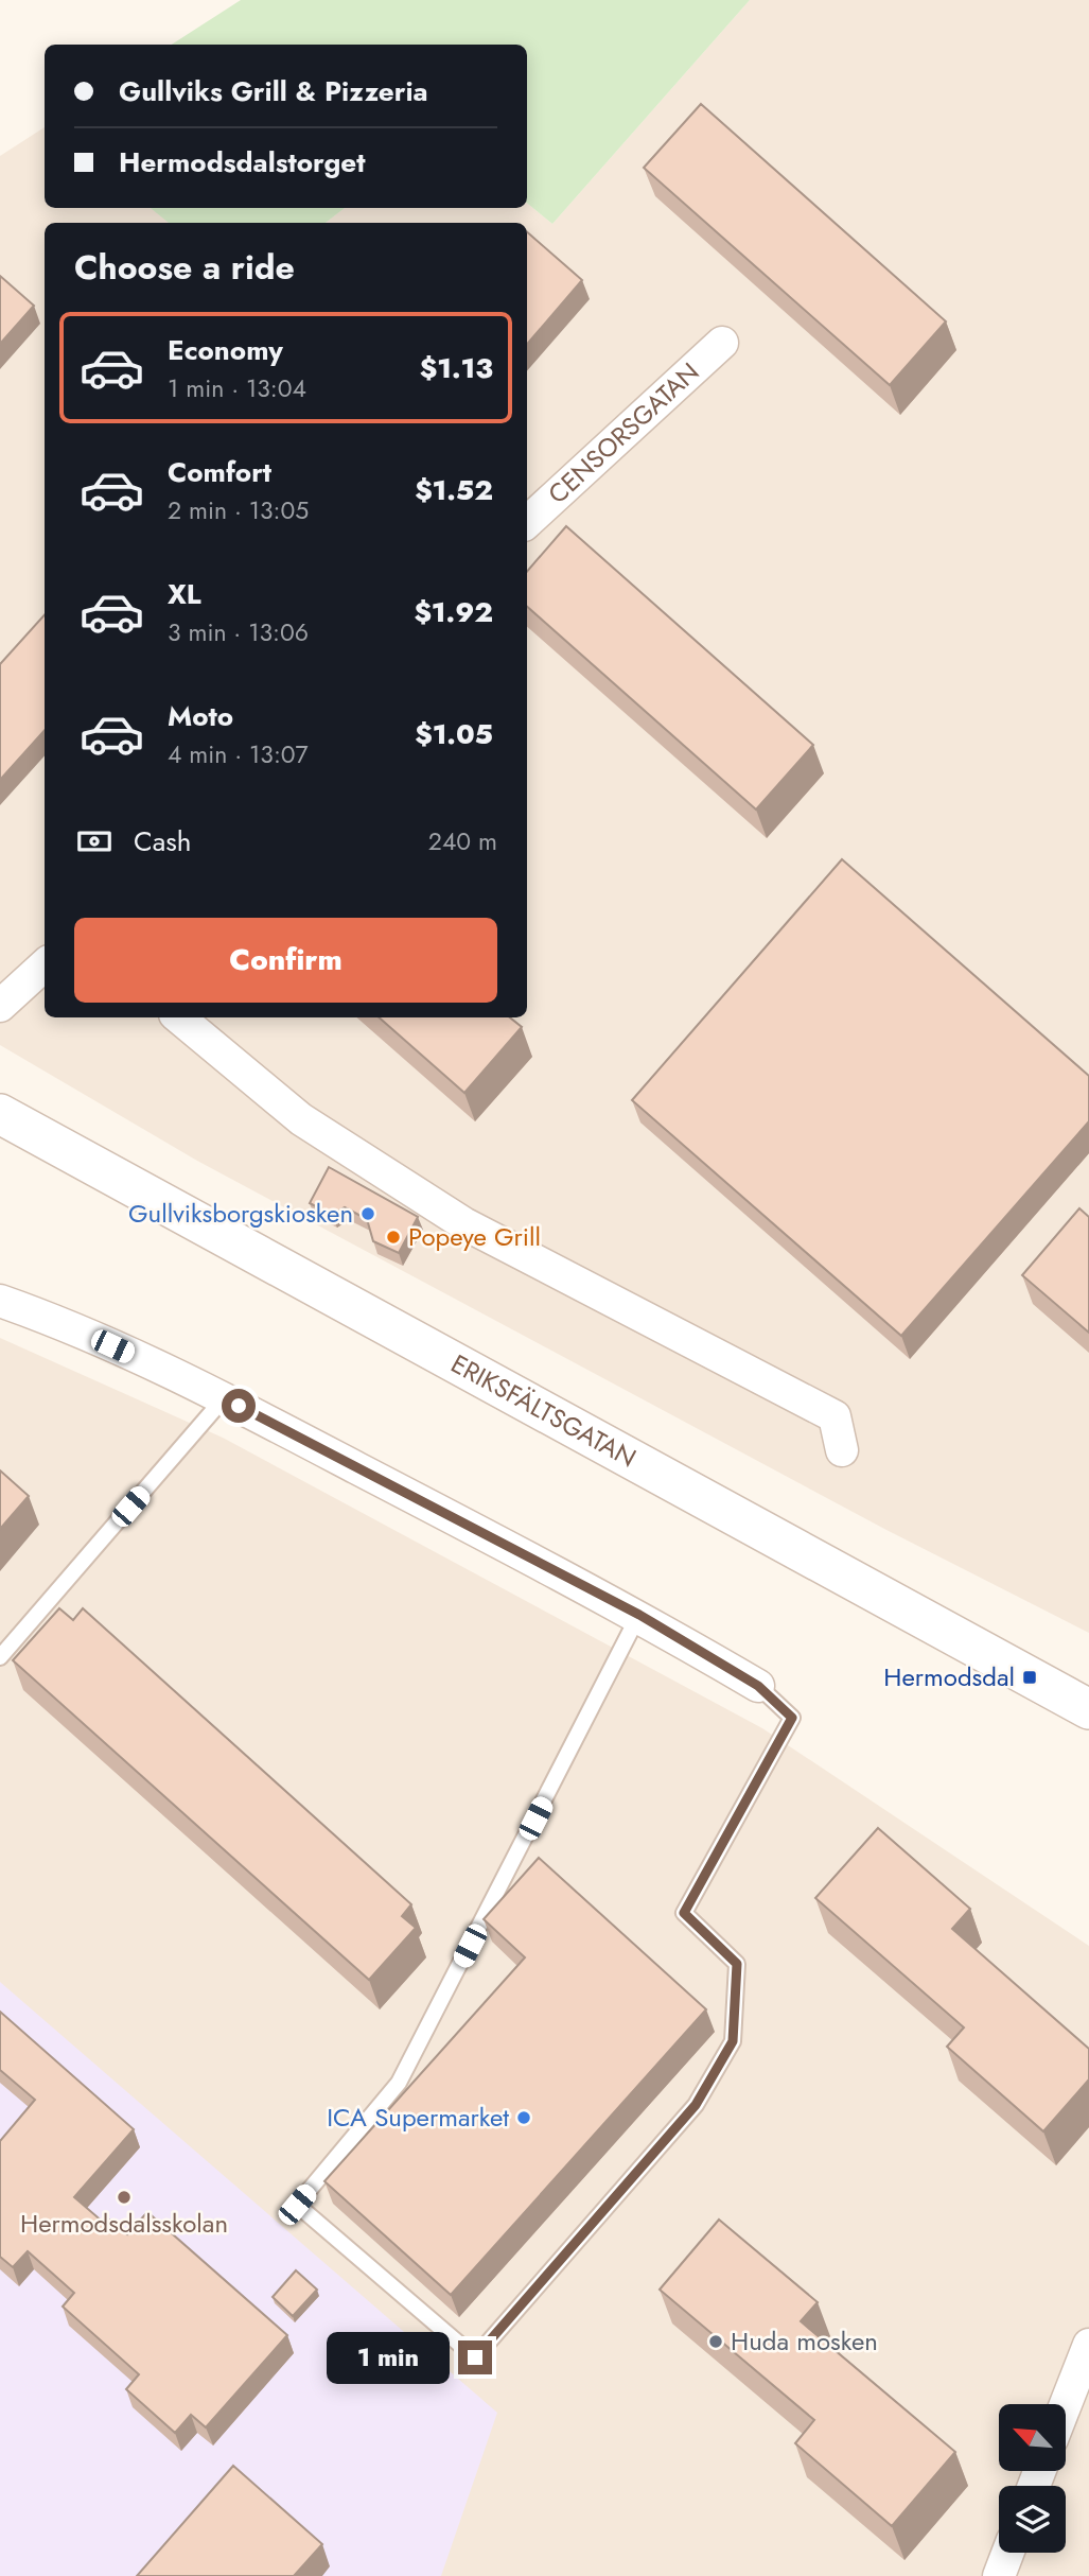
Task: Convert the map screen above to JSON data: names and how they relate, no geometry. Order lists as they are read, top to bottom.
{
  "streets": {
    "street": ["CENSORSGATAN", "ERIKSFÄLTSGATAN"]
  },
  "places": {
    "other": [
      "Gullviksborgskiosken",
      "Popeye Grill",
      "ICA Supermarket",
      "Hermodsdalsskolan",
      "Huda mosken"
    ],
    "transit": ["Hermodsdal"]
  },
  "north": "top left",
  "page": {
    "banner": ["Gullviks Grill & Pizzeria", "Hermodsdalstorget"],
    "heading": "Choose a ride",
    "list": [
      {
        "name": "Economy",
        "note": "1 min · 13:04",
        "value": "$1.13"
      },
      {
        "name": "Comfort",
        "note": "2 min · 13:05",
        "value": "$1.52"
      },
      {
        "name": "XL",
        "note": "3 min · 13:06",
        "value": "$1.92"
      },
      {
        "name": "Moto",
        "note": "4 min · 13:07",
        "value": "$1.05"
      }
    ],
    "pay": ["Cash", "240 m"],
    "buttons": "Confirm",
    "bubble": "1 min"
  }
}
